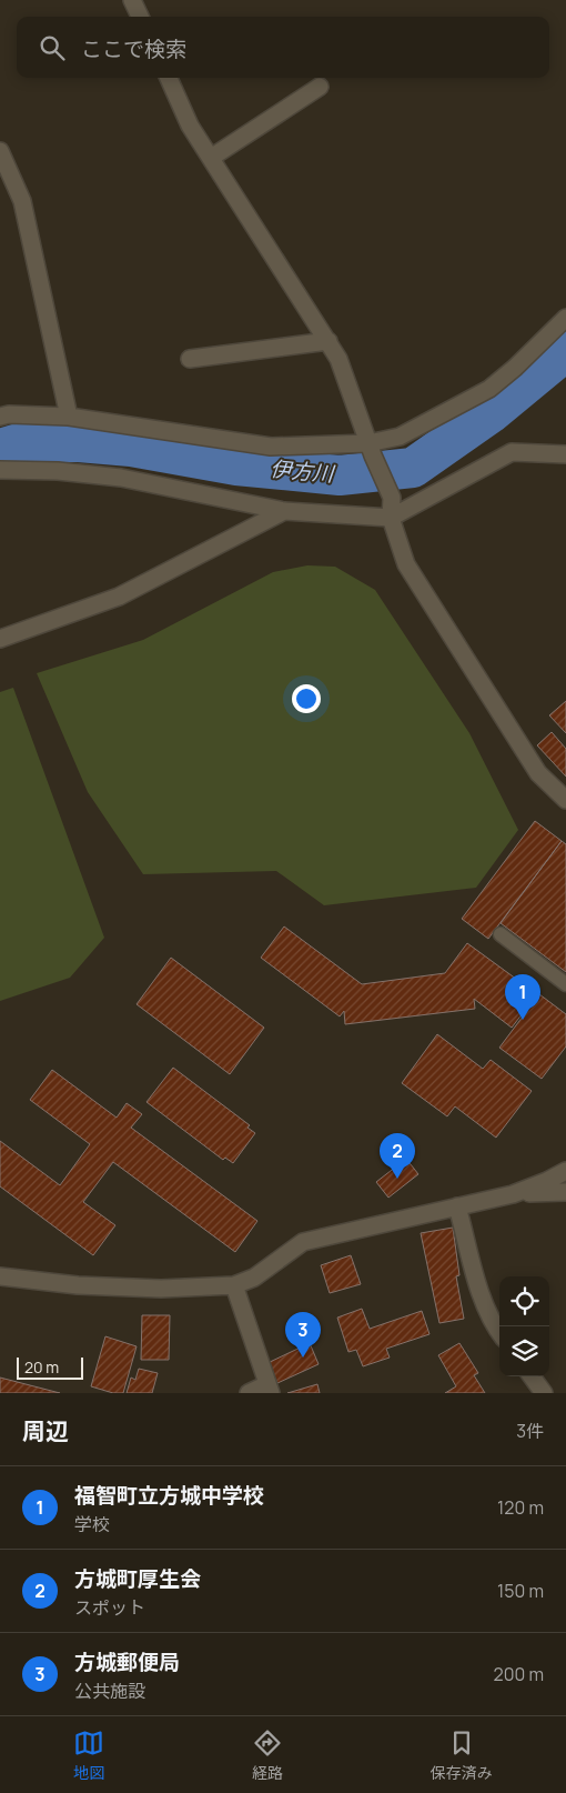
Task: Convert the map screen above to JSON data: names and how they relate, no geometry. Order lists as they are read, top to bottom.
{
  "water": ["伊方川"],
  "scale_bar": "20 m",
  "page": {
    "search": "ここで検索",
    "pins": ["1", "2", "3"],
    "scale": "20 m",
    "heading": ["周辺", "3件"],
    "list": [
      {
        "mark": "1",
        "name": "福智町立方城中学校",
        "note": "学校",
        "value": "120 m"
      },
      {
        "mark": "2",
        "name": "方城町厚生会",
        "note": "スポット",
        "value": "150 m"
      },
      {
        "mark": "3",
        "name": "方城郵便局",
        "note": "公共施設",
        "value": "200 m"
      }
    ],
    "nav": ["地図", "経路", "保存済み"]
  }
}
